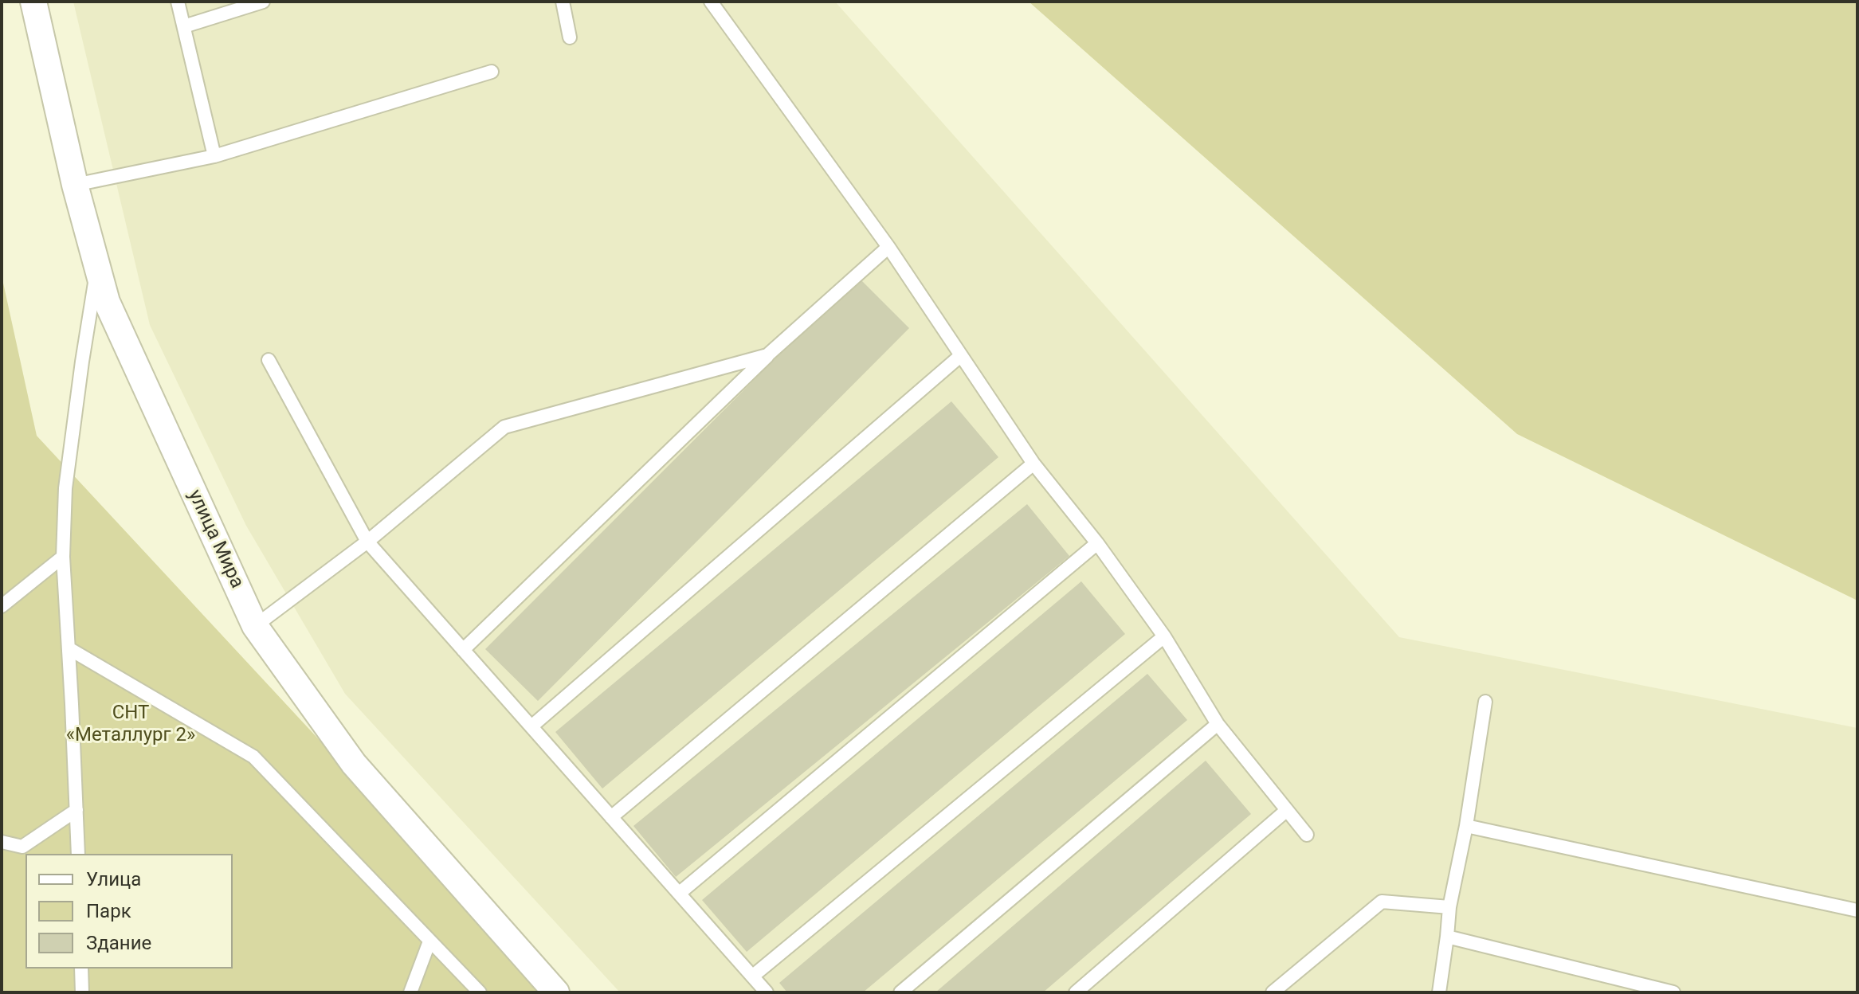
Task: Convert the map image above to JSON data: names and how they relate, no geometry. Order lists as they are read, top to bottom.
{
  "streets": {
    "street": ["улица Мира"]
  },
  "parks": ["СНТ «Металлург 2»"],
  "legend": ["Улица", "Парк", "Здание"]
}
